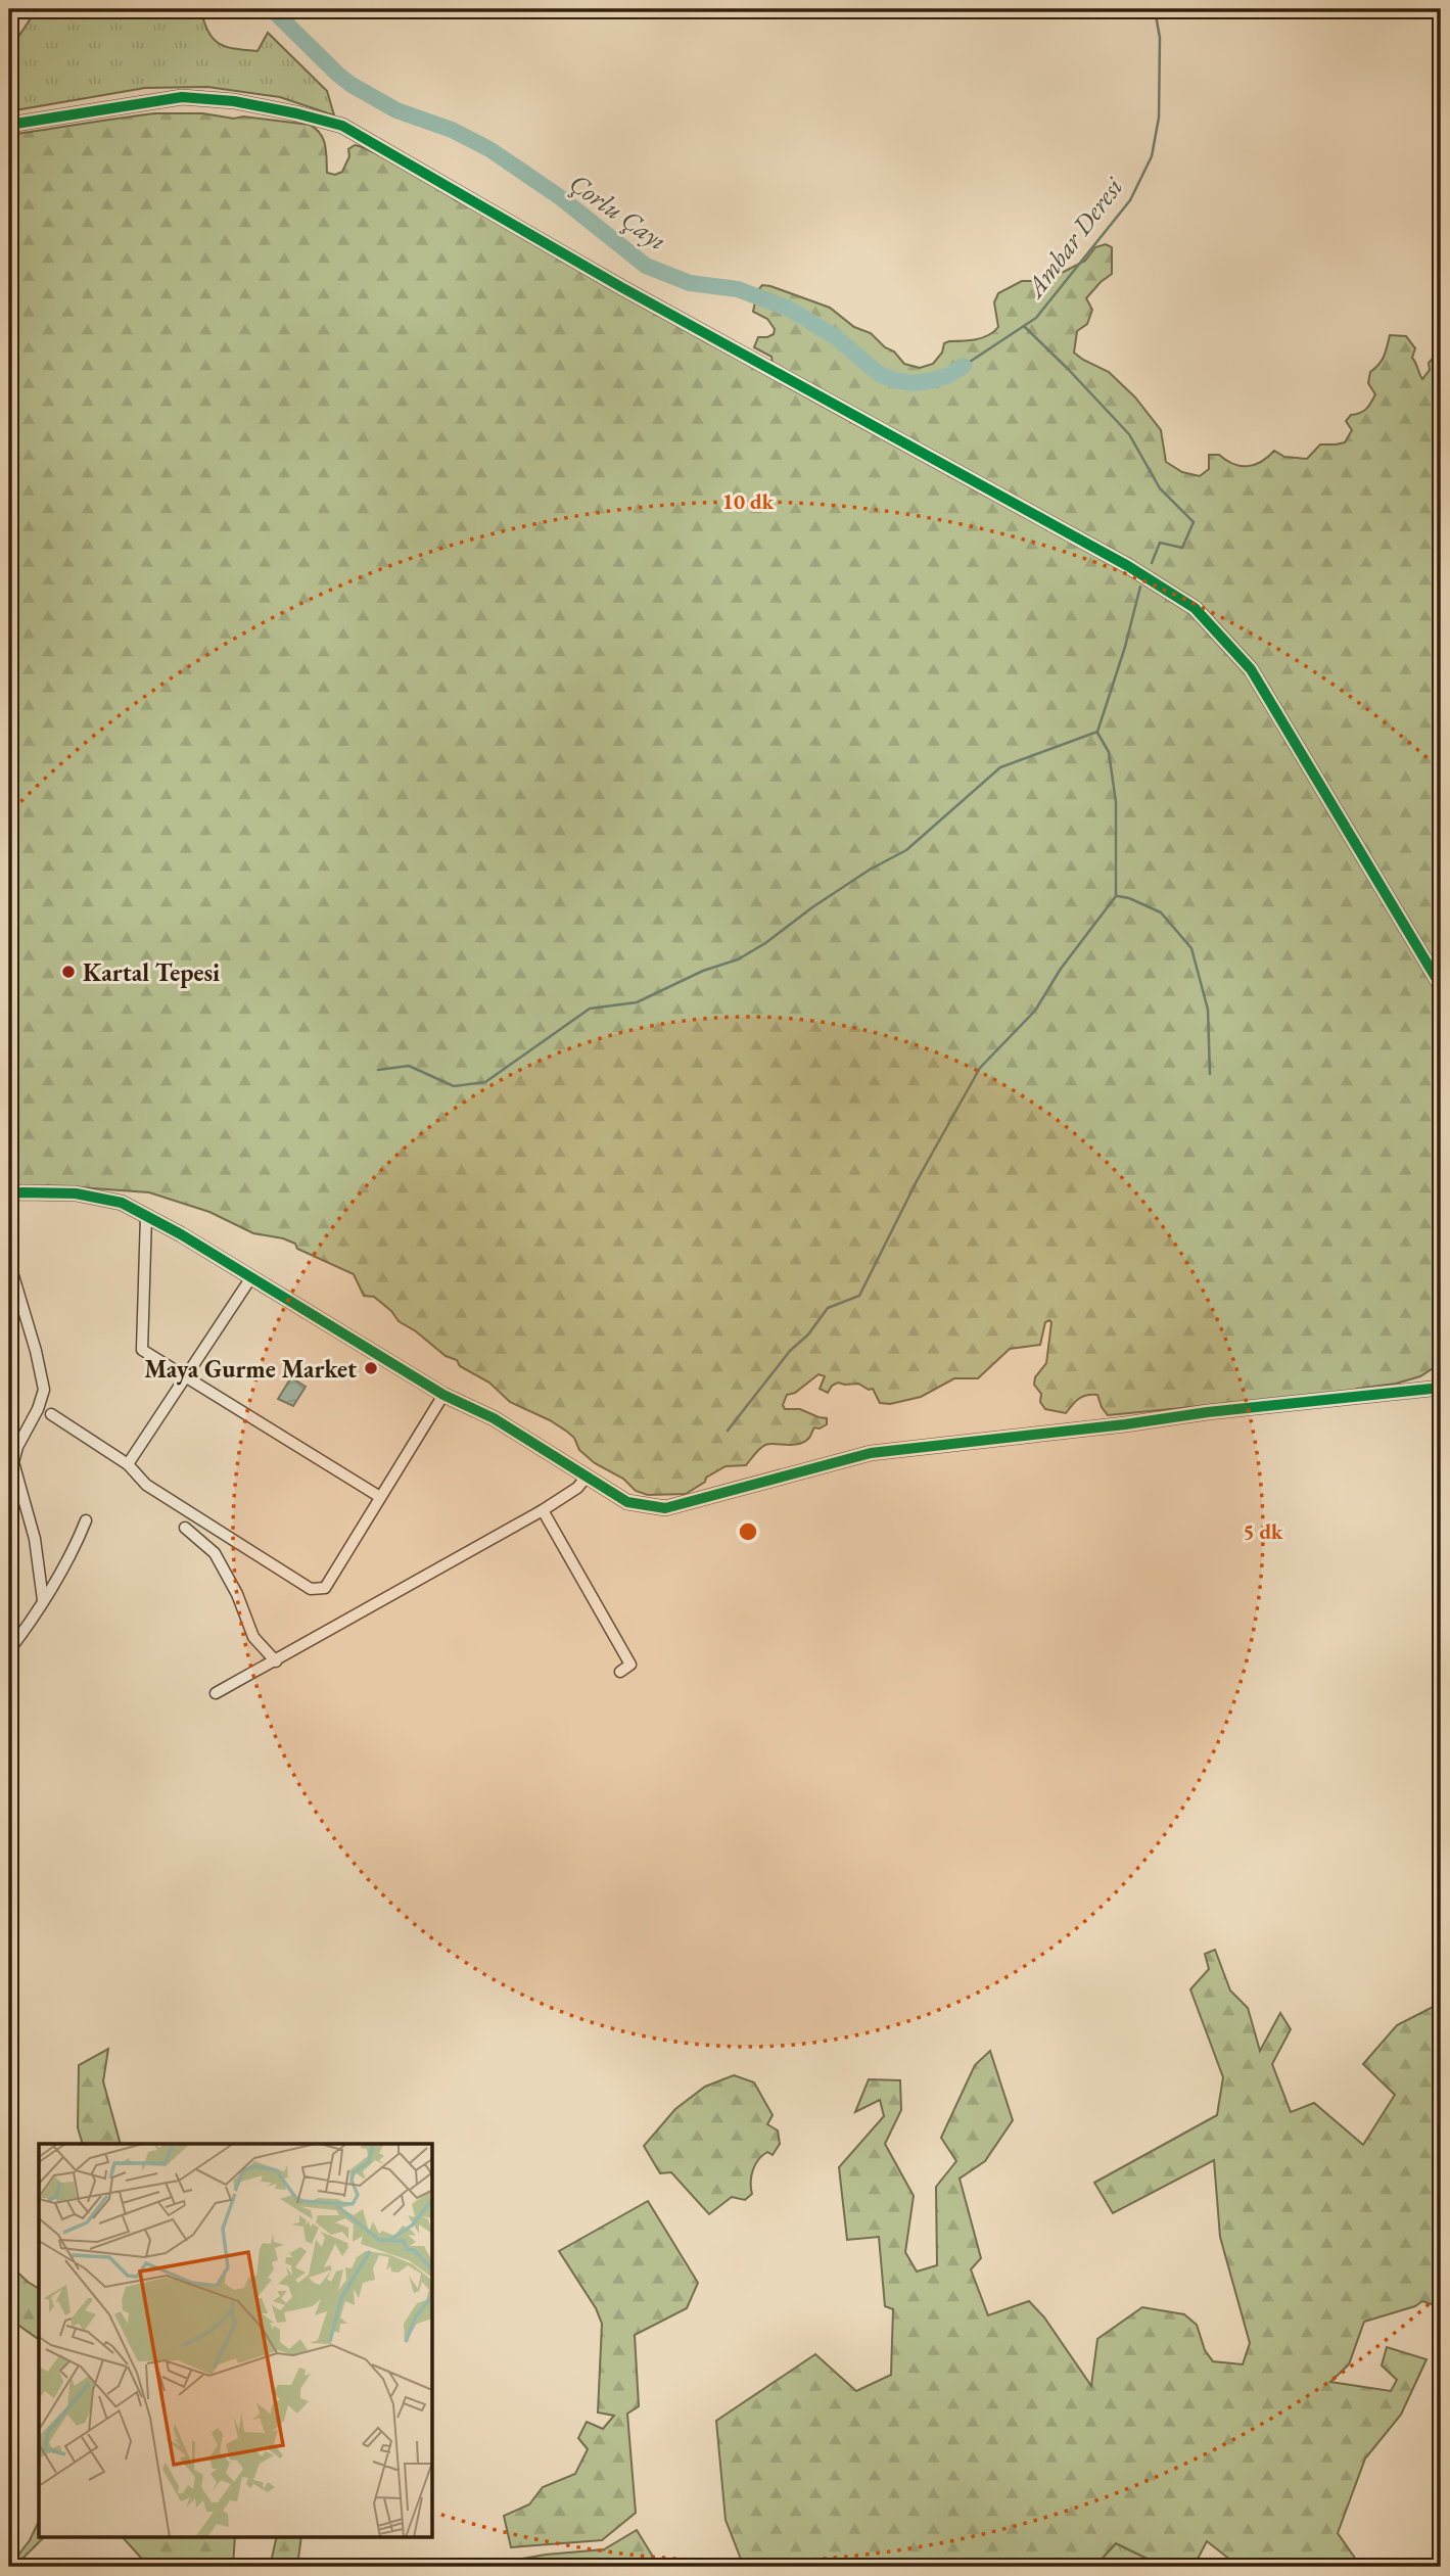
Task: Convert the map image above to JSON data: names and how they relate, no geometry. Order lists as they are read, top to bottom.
{
  "water": ["Çorlu Çayı", "Ambar Deresi"],
  "places": ["Kartal Tepesi", "Maya Gurme Market"],
  "rings": ["10 dk", "5 dk"]
}
